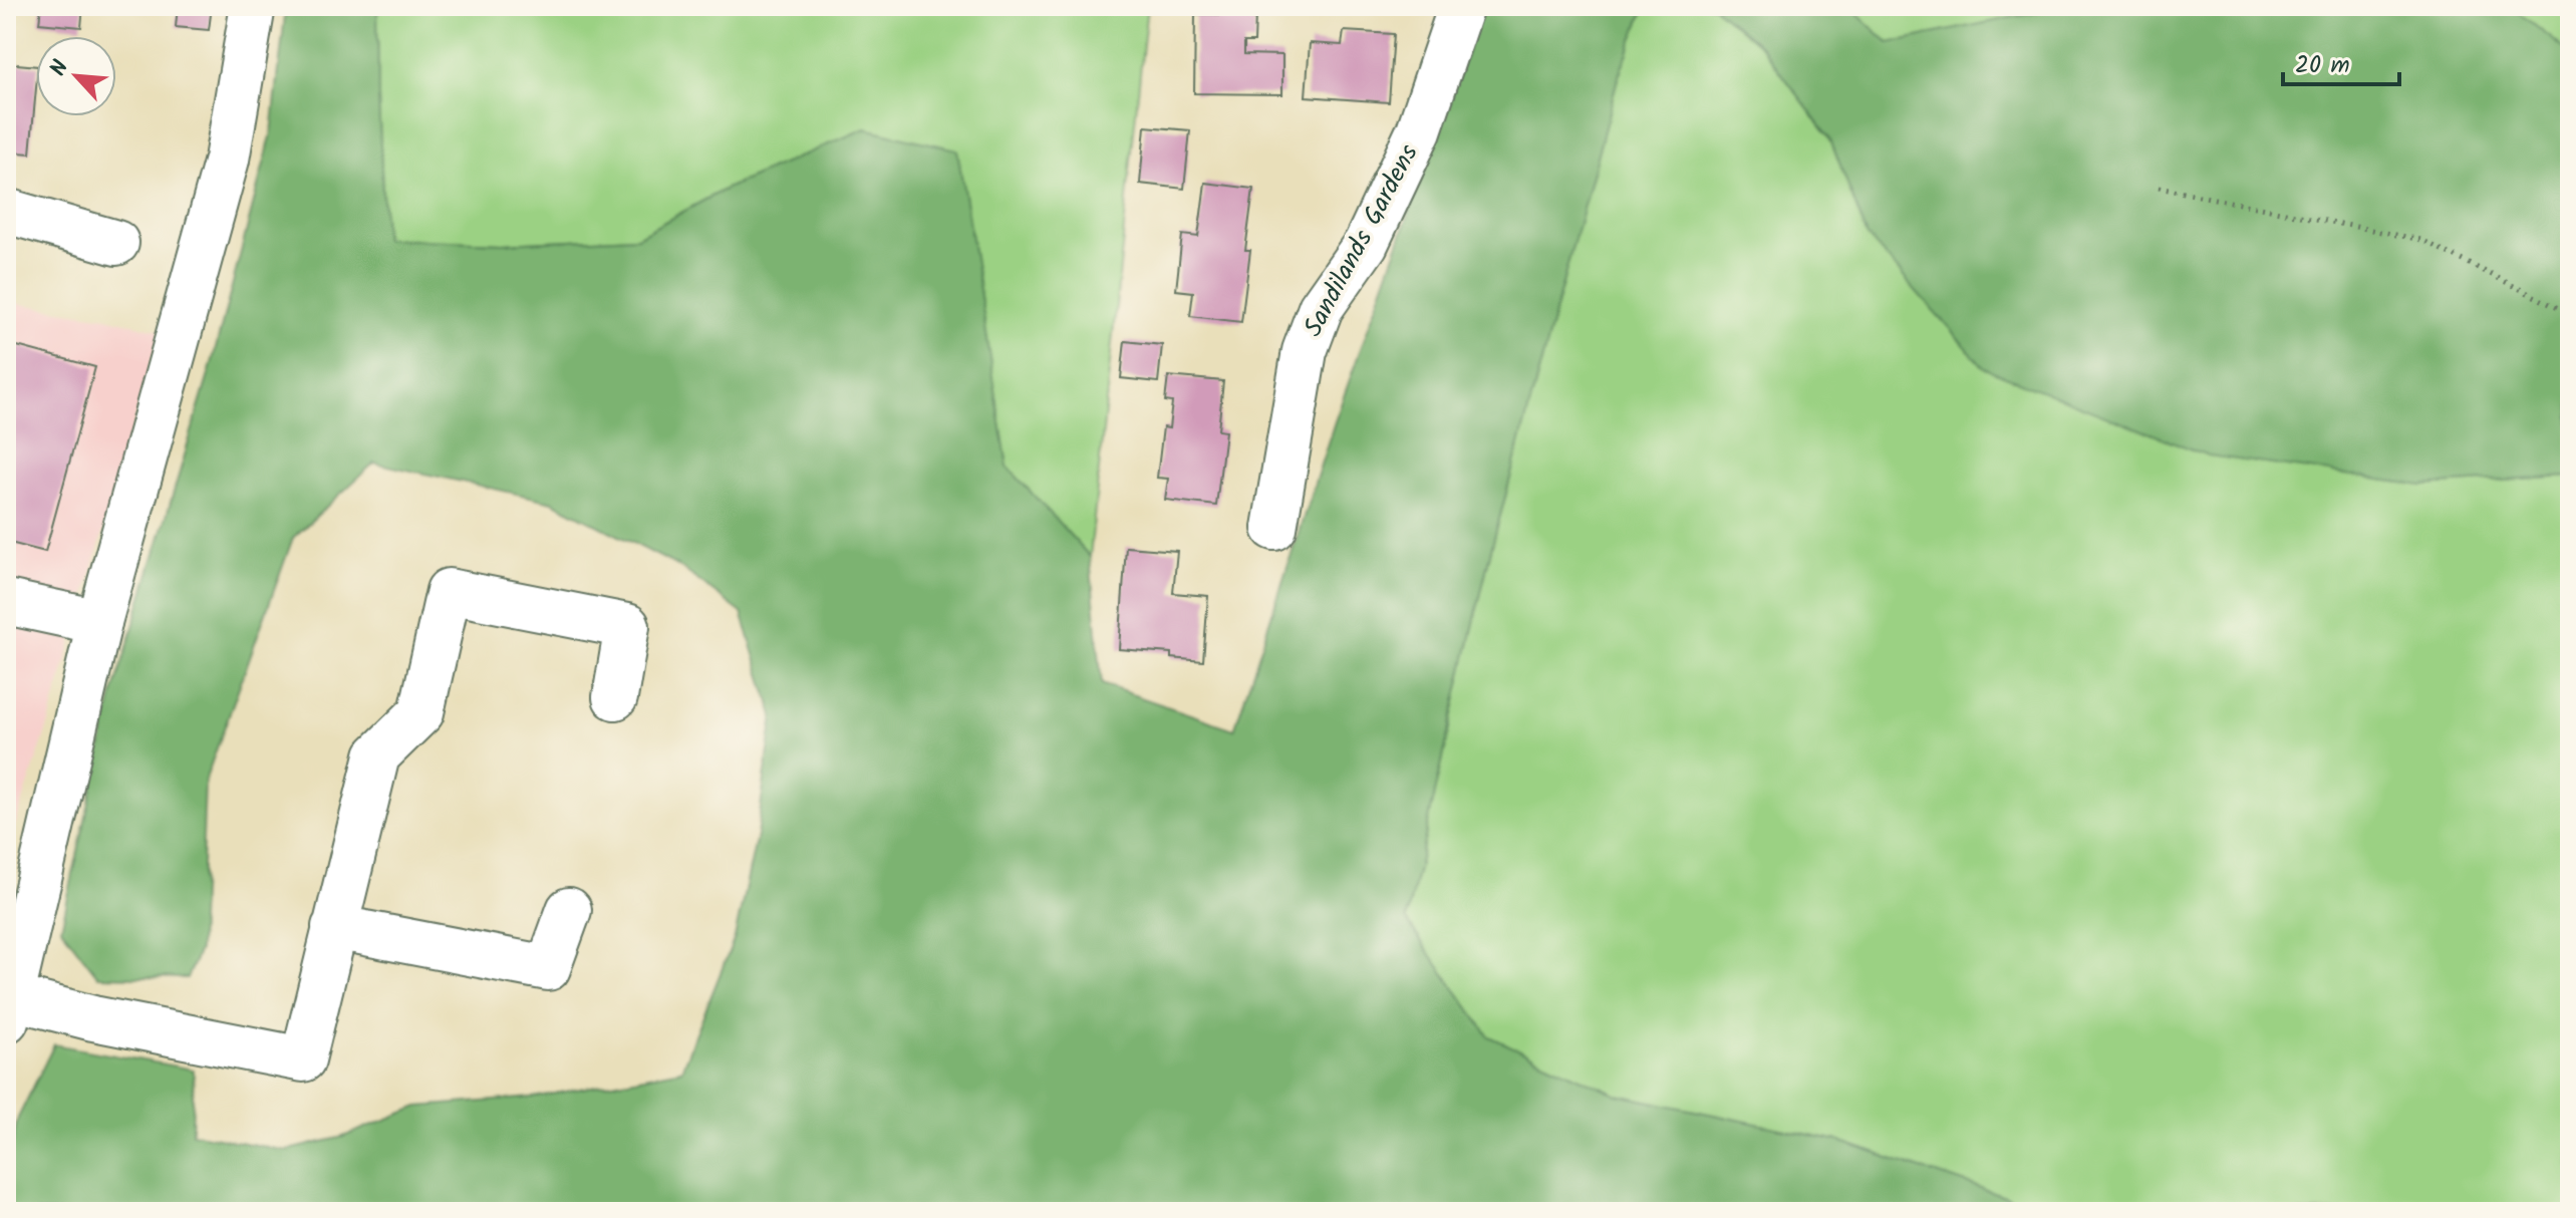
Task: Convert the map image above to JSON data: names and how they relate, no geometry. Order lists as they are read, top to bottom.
{
  "streets": {
    "main road": ["Sandilands Gardens"]
  },
  "scale_bar": "20 m",
  "north": "top left"
}
